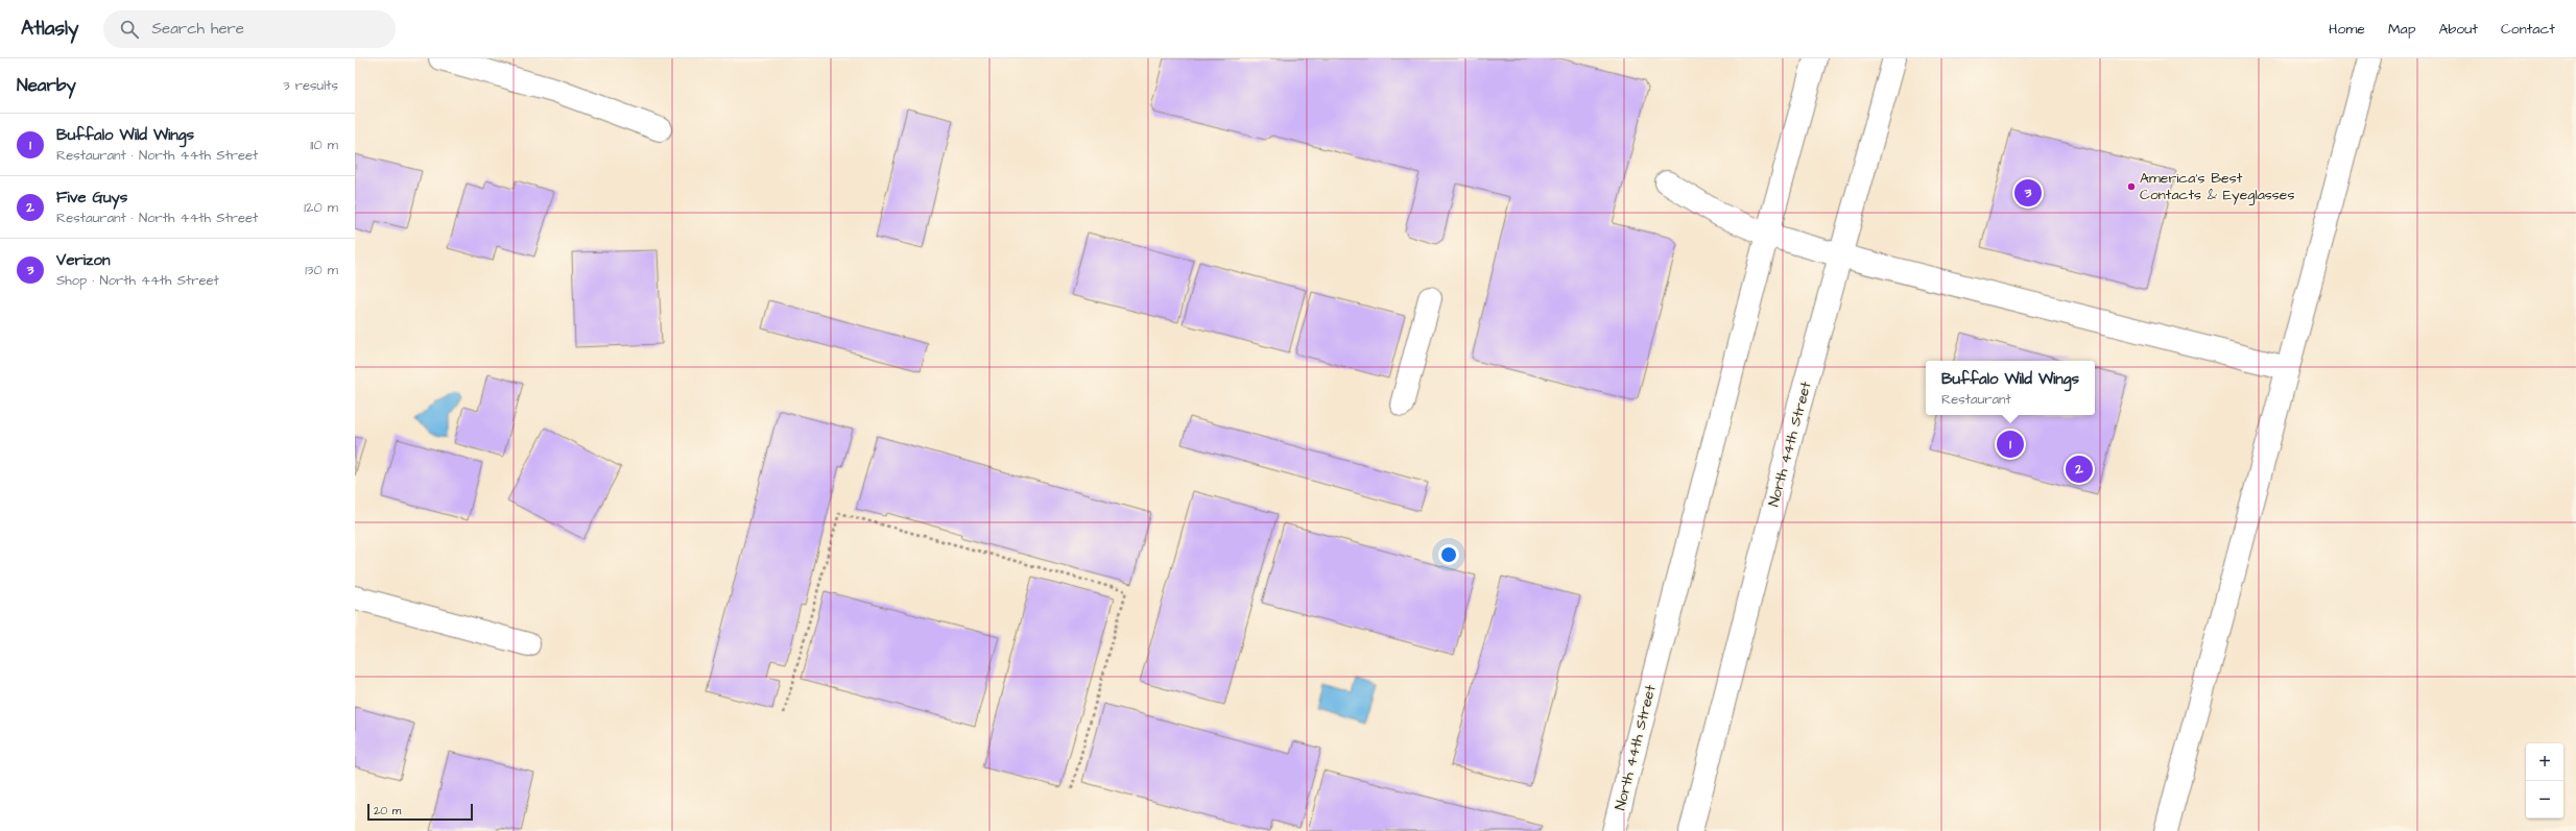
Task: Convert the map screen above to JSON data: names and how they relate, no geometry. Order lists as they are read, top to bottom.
{
  "streets": {
    "main road": ["North 44th Street"]
  },
  "places": ["America's Best Contacts & Eyeglasses"],
  "scale_bar": "20 m",
  "page": {
    "header": "Atlasly",
    "search": "Search here",
    "nav": [
      "Home",
      "Map",
      "About",
      "Contact"
    ],
    "heading": ["Nearby", "3 results"],
    "list": [
      {
        "mark": "1",
        "name": "Buffalo Wild Wings",
        "note": "Restaurant · North 44th Street",
        "value": "110 m"
      },
      {
        "mark": "2",
        "name": "Five Guys",
        "note": "Restaurant · North 44th Street",
        "value": "120 m"
      },
      {
        "mark": "3",
        "name": "Verizon",
        "note": "Shop · North 44th Street",
        "value": "130 m"
      }
    ],
    "pins": ["3", "1", "2"],
    "popup": ["Buffalo Wild Wings", "Restaurant"],
    "map_buttons": ["+", "−"],
    "scale": "20 m"
  }
}
